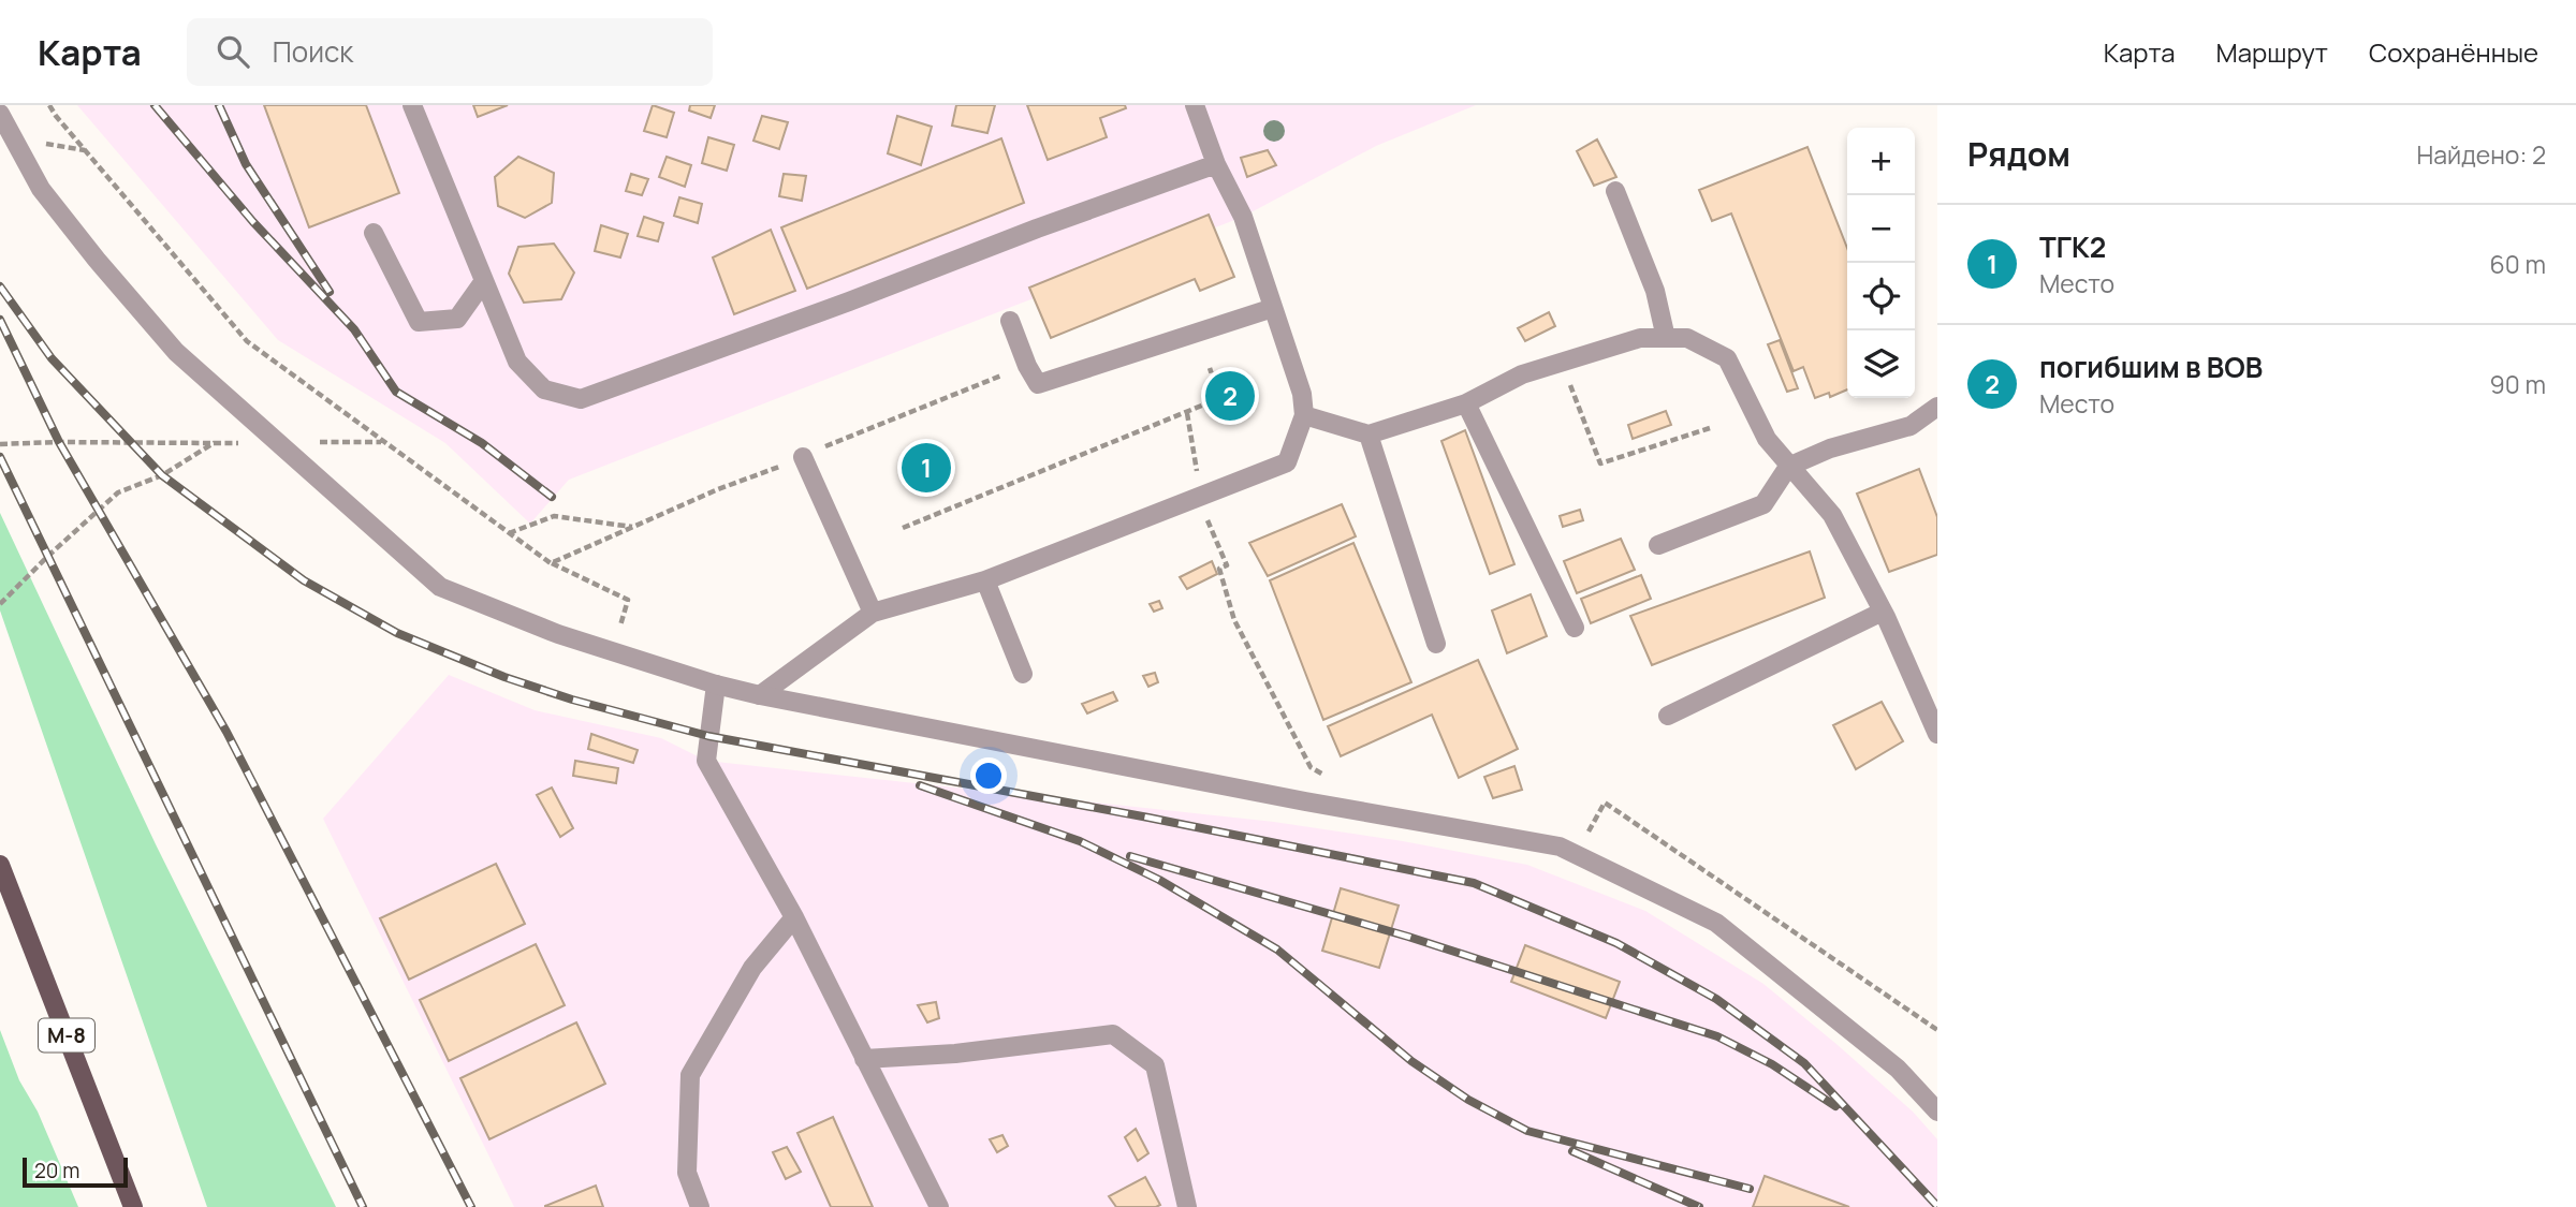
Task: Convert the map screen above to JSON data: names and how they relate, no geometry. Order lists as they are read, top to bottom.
{
  "streets": {
    "main road": ["М-8"]
  },
  "scale_bar": "20 m",
  "page": {
    "header": "Карта",
    "search": "Поиск",
    "nav": ["Карта", "Маршрут", "Сохранённые"],
    "heading": ["Рядом", "Найдено: 2"],
    "map_buttons": ["+", "−"],
    "list": [
      {
        "mark": "1",
        "name": "ТГК2",
        "note": "Место",
        "value": "60 m"
      },
      {
        "mark": "2",
        "name": "погибшим в ВОВ",
        "note": "Место",
        "value": "90 m"
      }
    ],
    "pins": ["2", "1"],
    "scale": "20 m"
  }
}
